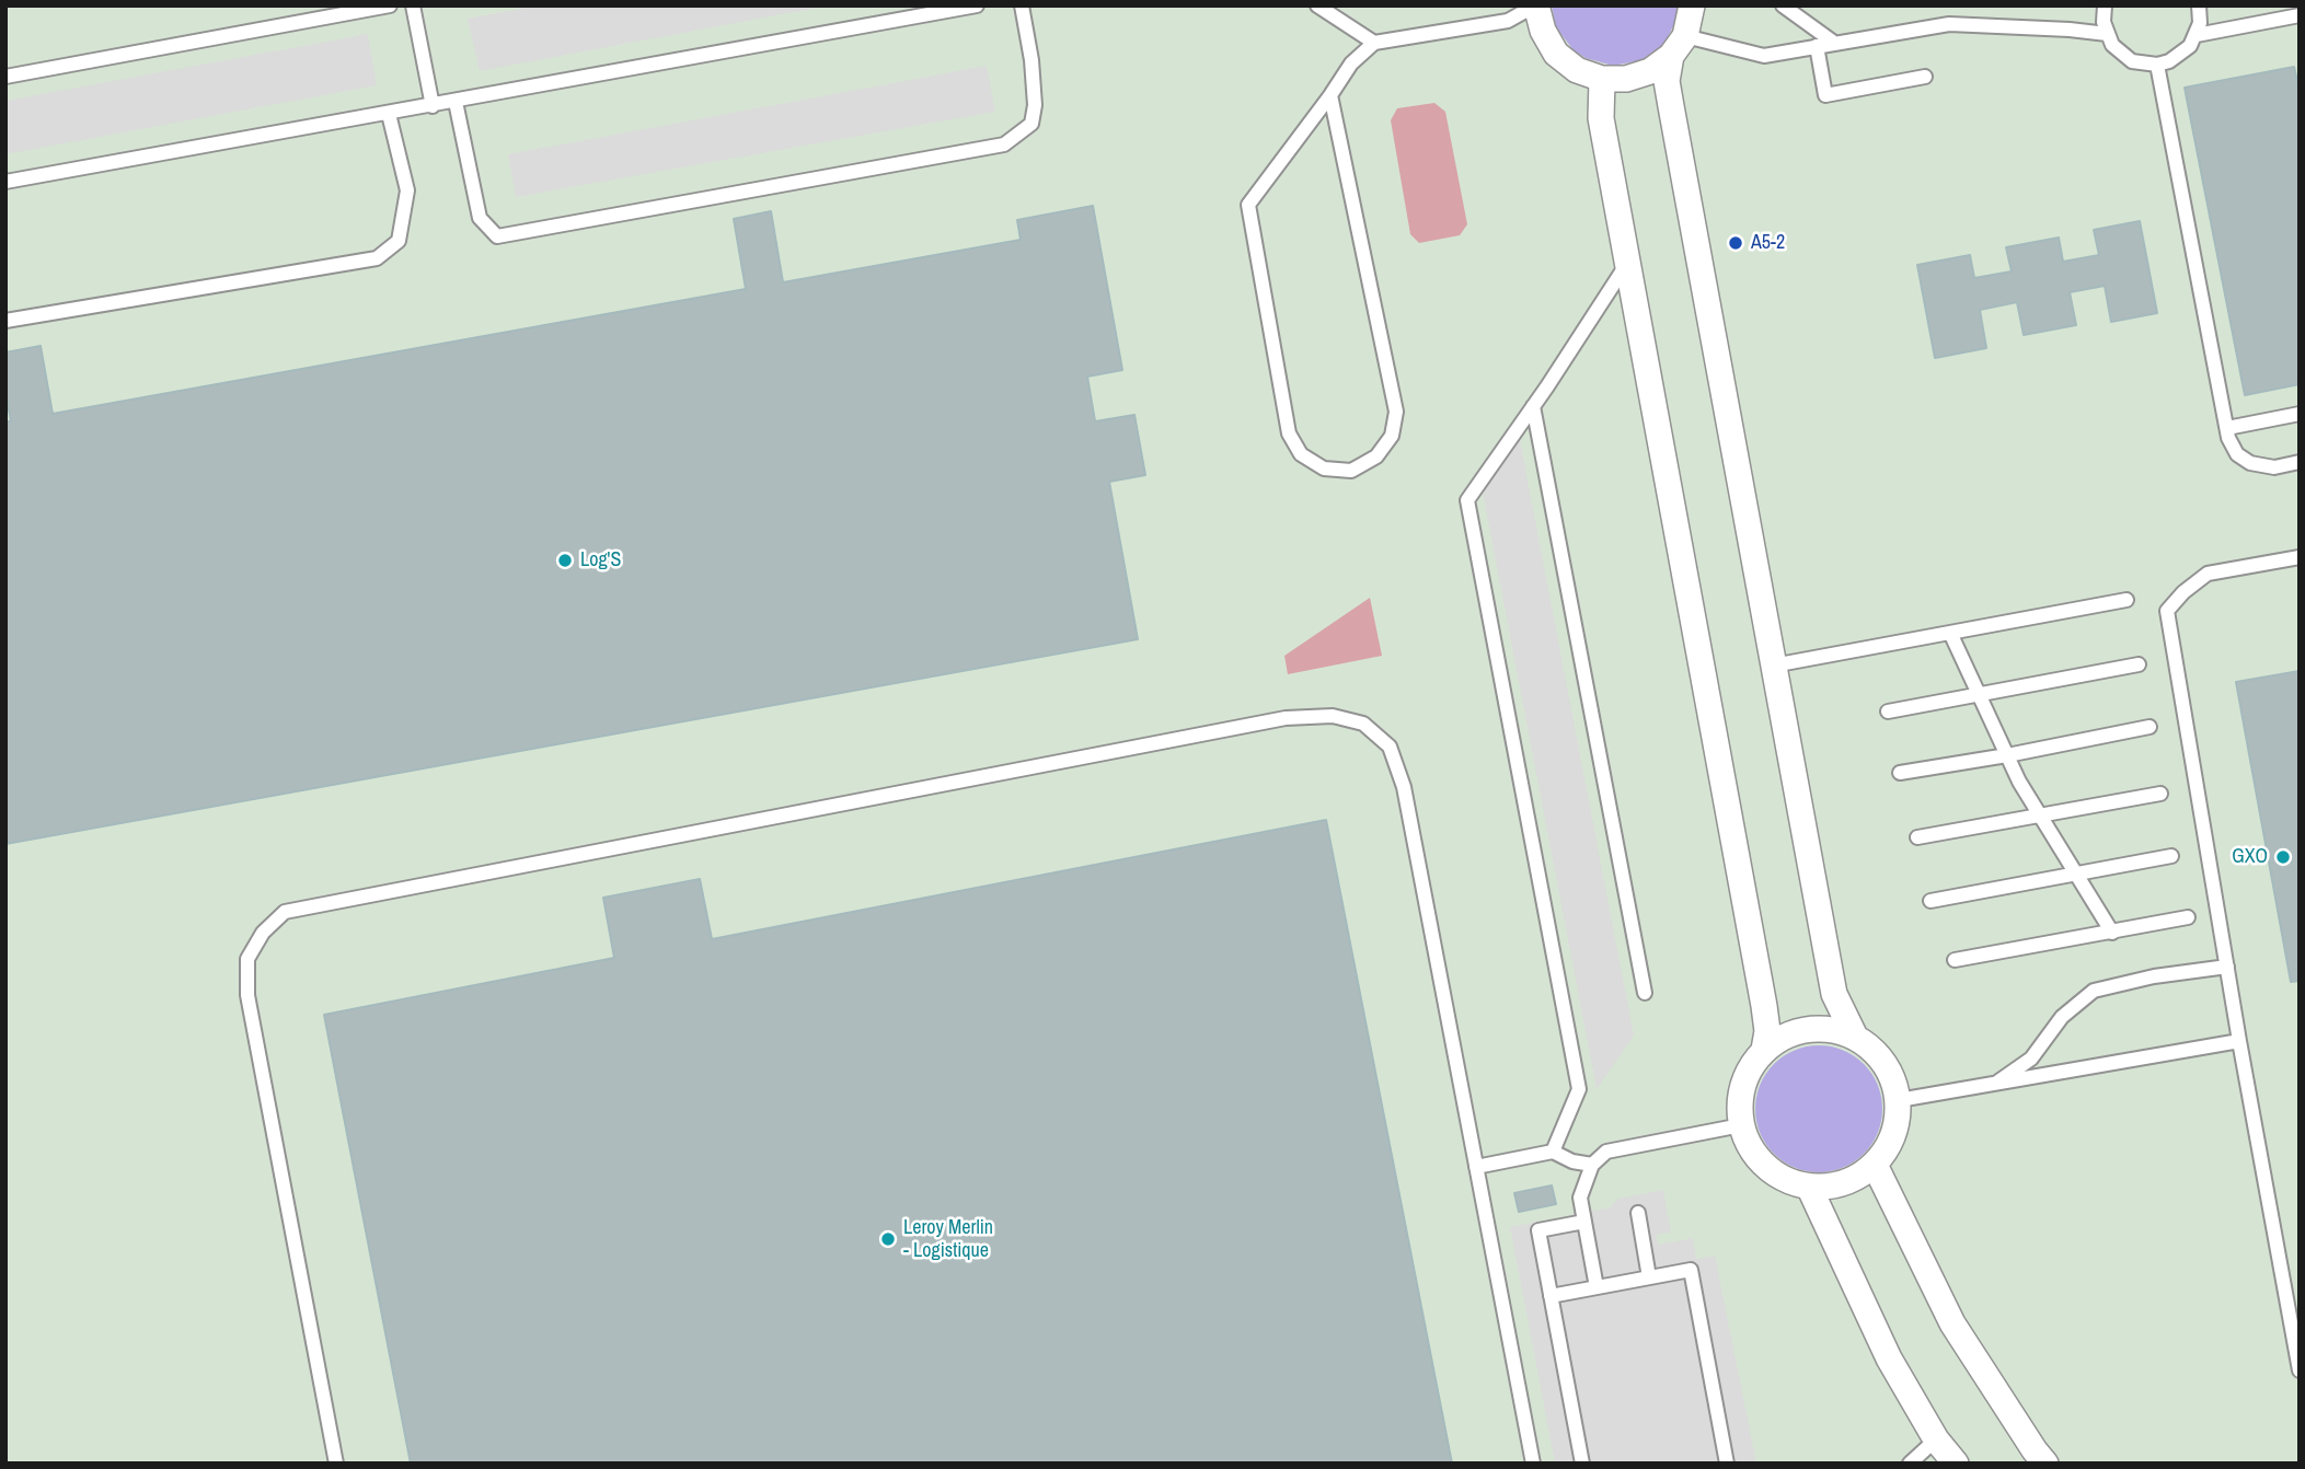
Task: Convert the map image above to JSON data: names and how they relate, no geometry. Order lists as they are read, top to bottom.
{
  "places": [
    "A5-2",
    "Log'S",
    "GXO",
    "Leroy Merlin - Logistique"
  ]
}
